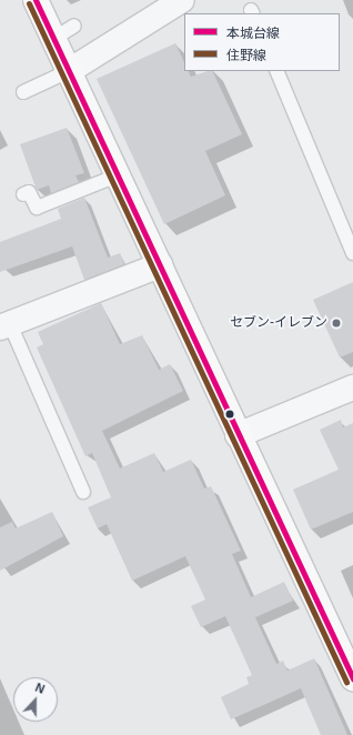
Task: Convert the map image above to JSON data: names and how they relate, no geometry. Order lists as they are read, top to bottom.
{
  "places": ["セブン-イレブン"],
  "lines": ["transit line 本城台線", "transit line 住野線"],
  "legend": ["本城台線", "住野線"],
  "north": "top"
}
